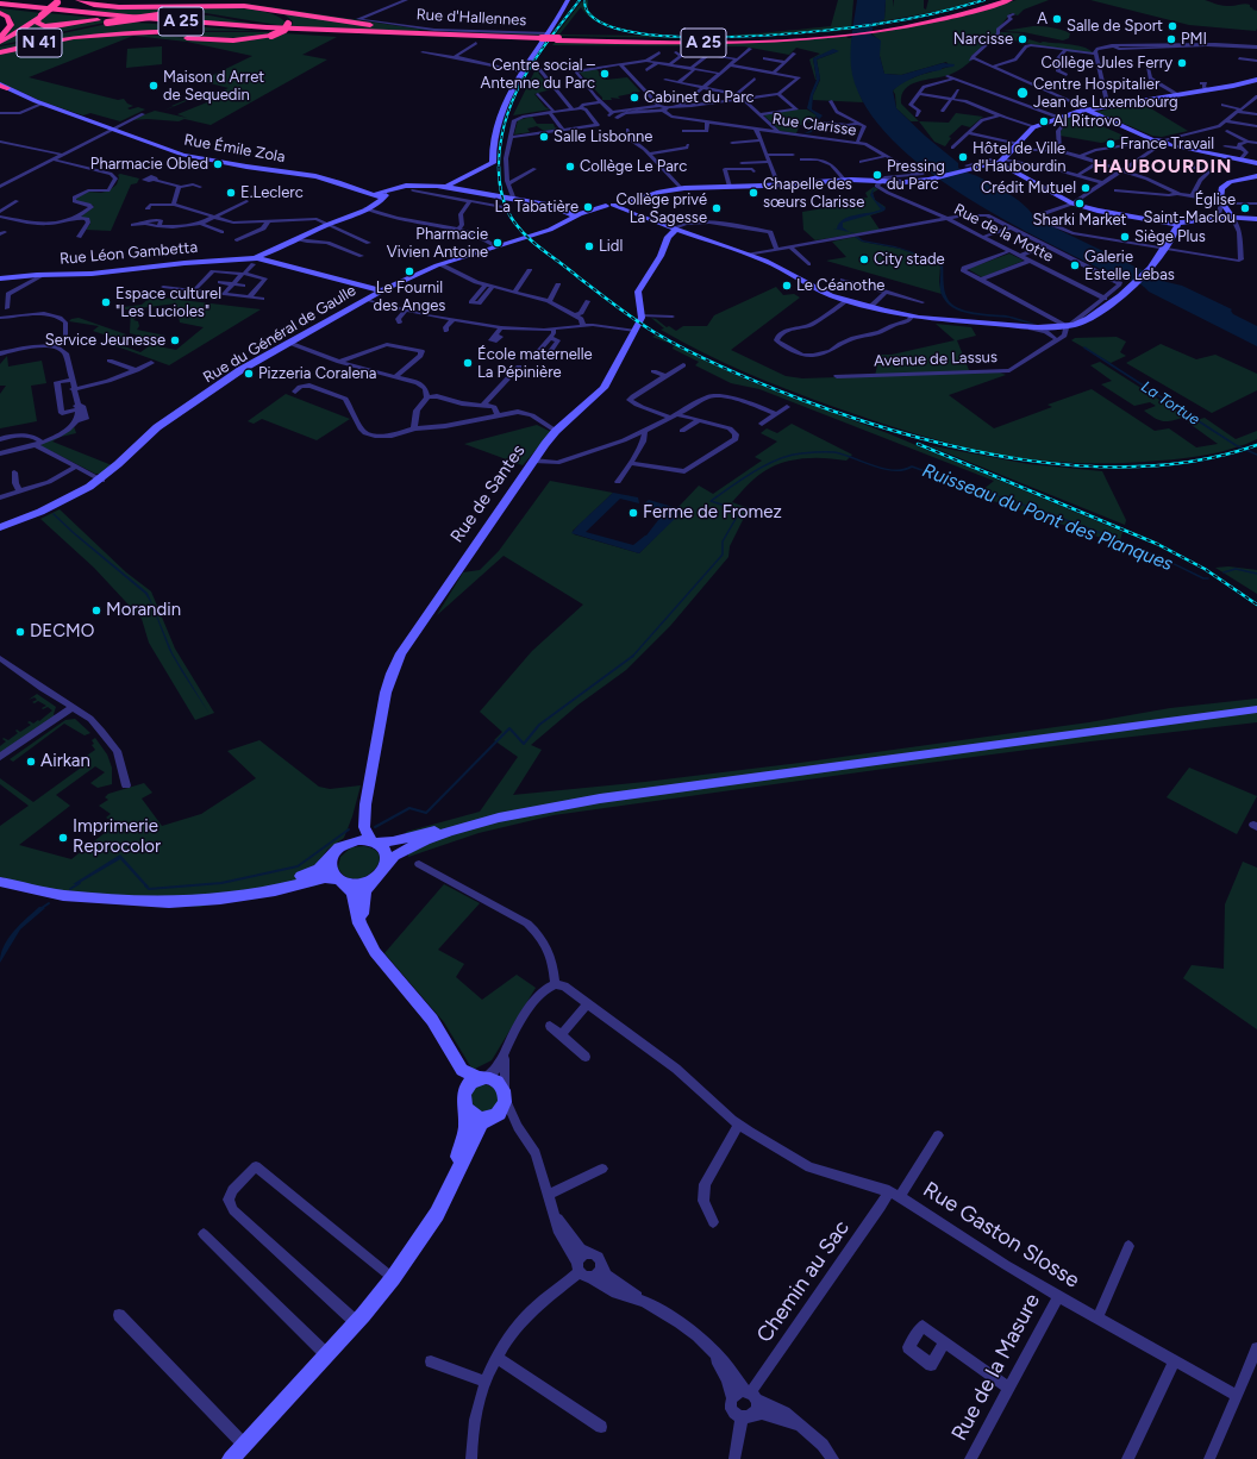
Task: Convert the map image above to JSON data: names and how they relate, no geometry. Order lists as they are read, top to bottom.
{
  "streets": {
    "highway": ["A 25", "N 41"],
    "street": [
      "Rue d'Hallennes",
      "Rue Clarisse",
      "Rue Émile Zola",
      "Rue de la Motte",
      "Rue Léon Gambetta",
      "Rue du Général de Gaulle",
      "Avenue de Lassus",
      "Rue de Santes",
      "Rue Gaston Slosse",
      "Chemin au Sac",
      "Rue de la Masure"
    ]
  },
  "crossings": [
    ["Rue Clarisse", "Rue de la Motte"],
    ["Rue de la Motte", "Avenue de Lassus"],
    ["Rue Gaston Slosse", "Chemin au Sac"],
    ["Rue Gaston Slosse", "Rue de la Masure"]
  ],
  "districts": ["HAUBOURDIN"],
  "water": ["La Tortue", "Ruisseau du Pont des Planques"],
  "places": [
    "A",
    "Salle de Sport",
    "Narcisse",
    "PMI",
    "Collège Jules Ferry",
    "Centre social – Antenne du Parc",
    "Maison d Arret de Sequedin",
    "Centre Hospitalier Jean de Luxembourg",
    "Cabinet du Parc",
    "Al Ritrovo",
    "Salle Lisbonne",
    "France Travail",
    "Hôtel de Ville d'Haubourdin",
    "Pharmacie Obled",
    "Collège Le Parc",
    "Pressing du Parc",
    "Crédit Mutuel",
    "E.Leclerc",
    "Chapelle des sœurs Clarisse",
    "Sharki Market",
    "La Tabatière",
    "Collège privé La Sagesse",
    "Église Saint-Maclou",
    "Siège Plus",
    "Pharmacie Vivien Antoine",
    "Lidl",
    "City stade",
    "Galerie Estelle Lebas",
    "Le Fournil des Anges",
    "Le Céanothe",
    "Espace culturel \"Les Lucioles\"",
    "Service Jeunesse",
    "École maternelle La Pépinière",
    "Pizzeria Coralena",
    "Ferme de Fromez",
    "Morandin",
    "DECMO",
    "Airkan",
    "Imprimerie Reprocolor"
  ]
}
